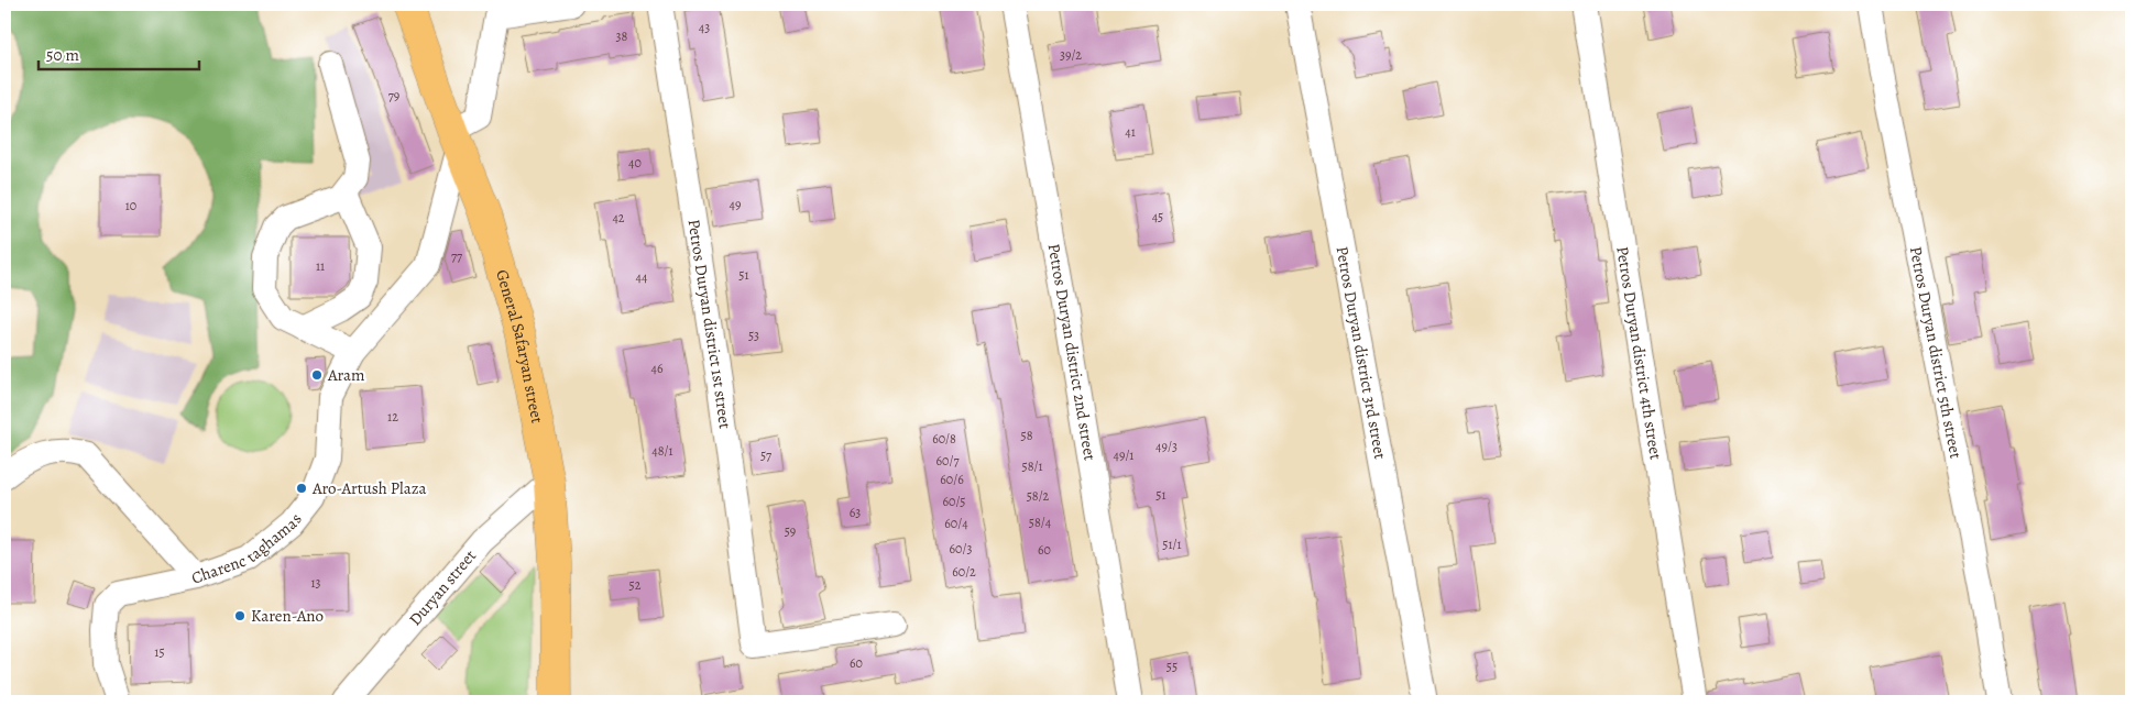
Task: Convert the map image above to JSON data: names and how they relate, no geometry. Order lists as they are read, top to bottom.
{
  "streets": {
    "main road": ["General Safaryan street"],
    "street": [
      "Petros Duryan district 1st street",
      "Petros Duryan district 2nd street",
      "Petros Duryan district 3rd street",
      "Petros Duryan district 4th street",
      "Petros Duryan district 5th street",
      "Charenc taghamas",
      "Duryan street"
    ]
  },
  "crossings": [
    ["General Safaryan street", "Charenc taghamas"],
    ["General Safaryan street", "Duryan street"]
  ],
  "places": ["Aram", "Aro-Artush Plaza", "Karen-Ano"],
  "house_numbers": [
    "43",
    "38",
    "39/2",
    "79",
    "41",
    "40",
    "49",
    "10",
    "45",
    "42",
    "77",
    "11",
    "51",
    "44",
    "53",
    "46",
    "12",
    "58",
    "60/8",
    "49/3",
    "48/1",
    "57",
    "49/1",
    "60/7",
    "58/1",
    "60/6",
    "51",
    "58/2",
    "60/5",
    "63",
    "58/4",
    "60/4",
    "59",
    "51/1",
    "60/3",
    "60",
    "60/2",
    "13",
    "52",
    "15",
    "60",
    "55"
  ],
  "scale_bar": "50 m"
}
